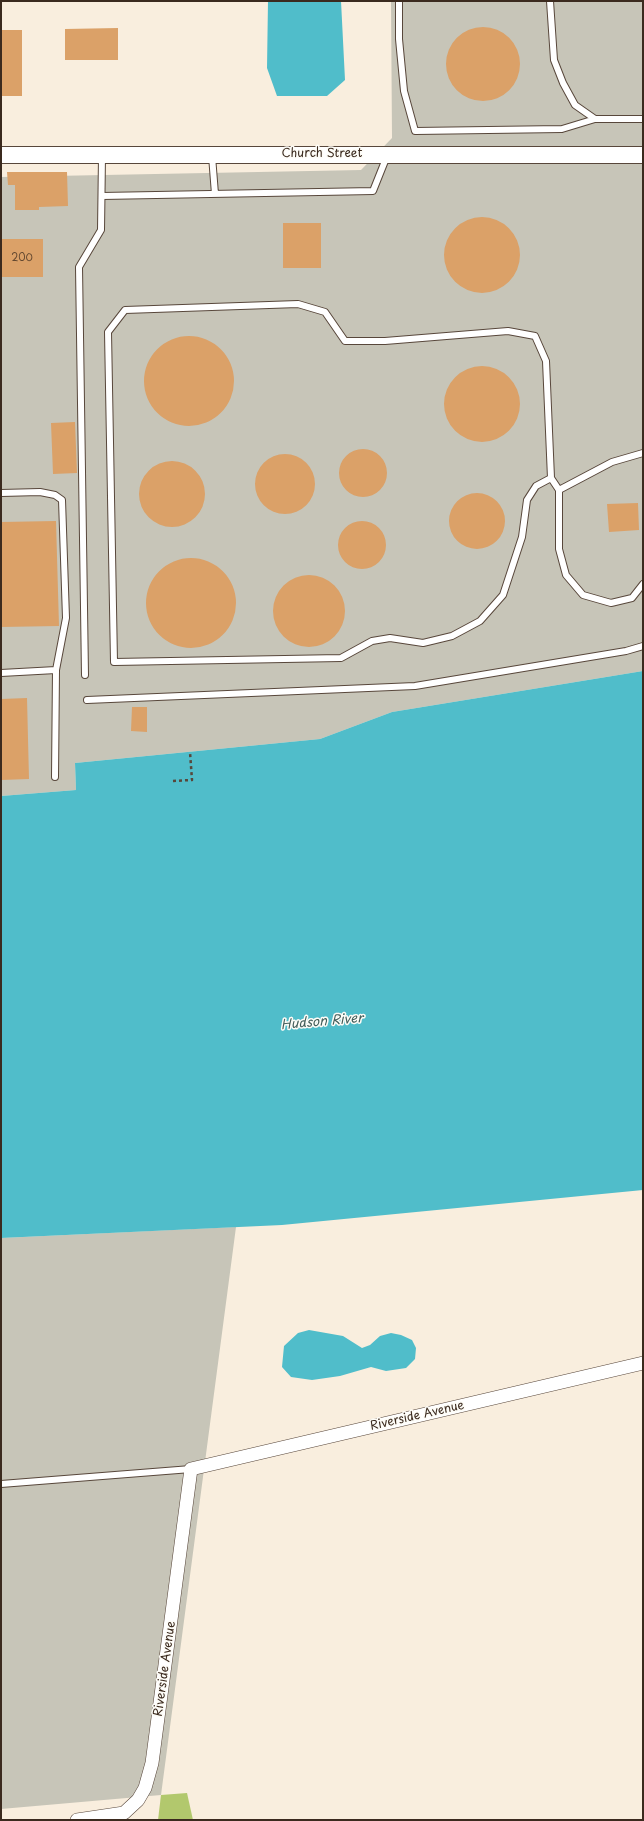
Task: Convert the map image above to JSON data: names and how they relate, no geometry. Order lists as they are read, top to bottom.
{
  "streets": {
    "street": ["Church Street", "Riverside Avenue"]
  },
  "water": ["Hudson River"],
  "house_numbers": ["200"]
}
